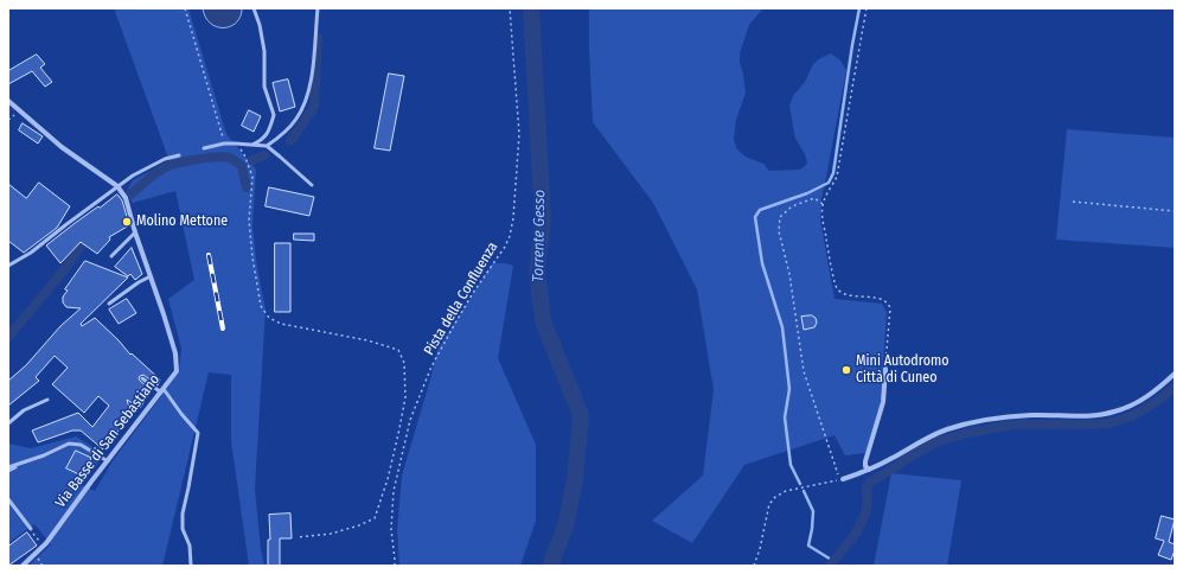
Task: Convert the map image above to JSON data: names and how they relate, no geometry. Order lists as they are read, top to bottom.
{
  "streets": {
    "street": ["Via Basse di San Sebastiano"],
    "path": ["Pista della Confluenza"]
  },
  "water": ["Torrente Gesso"],
  "places": ["Molino Mettone", "Mini Autodromo Città di Cuneo"]
}
